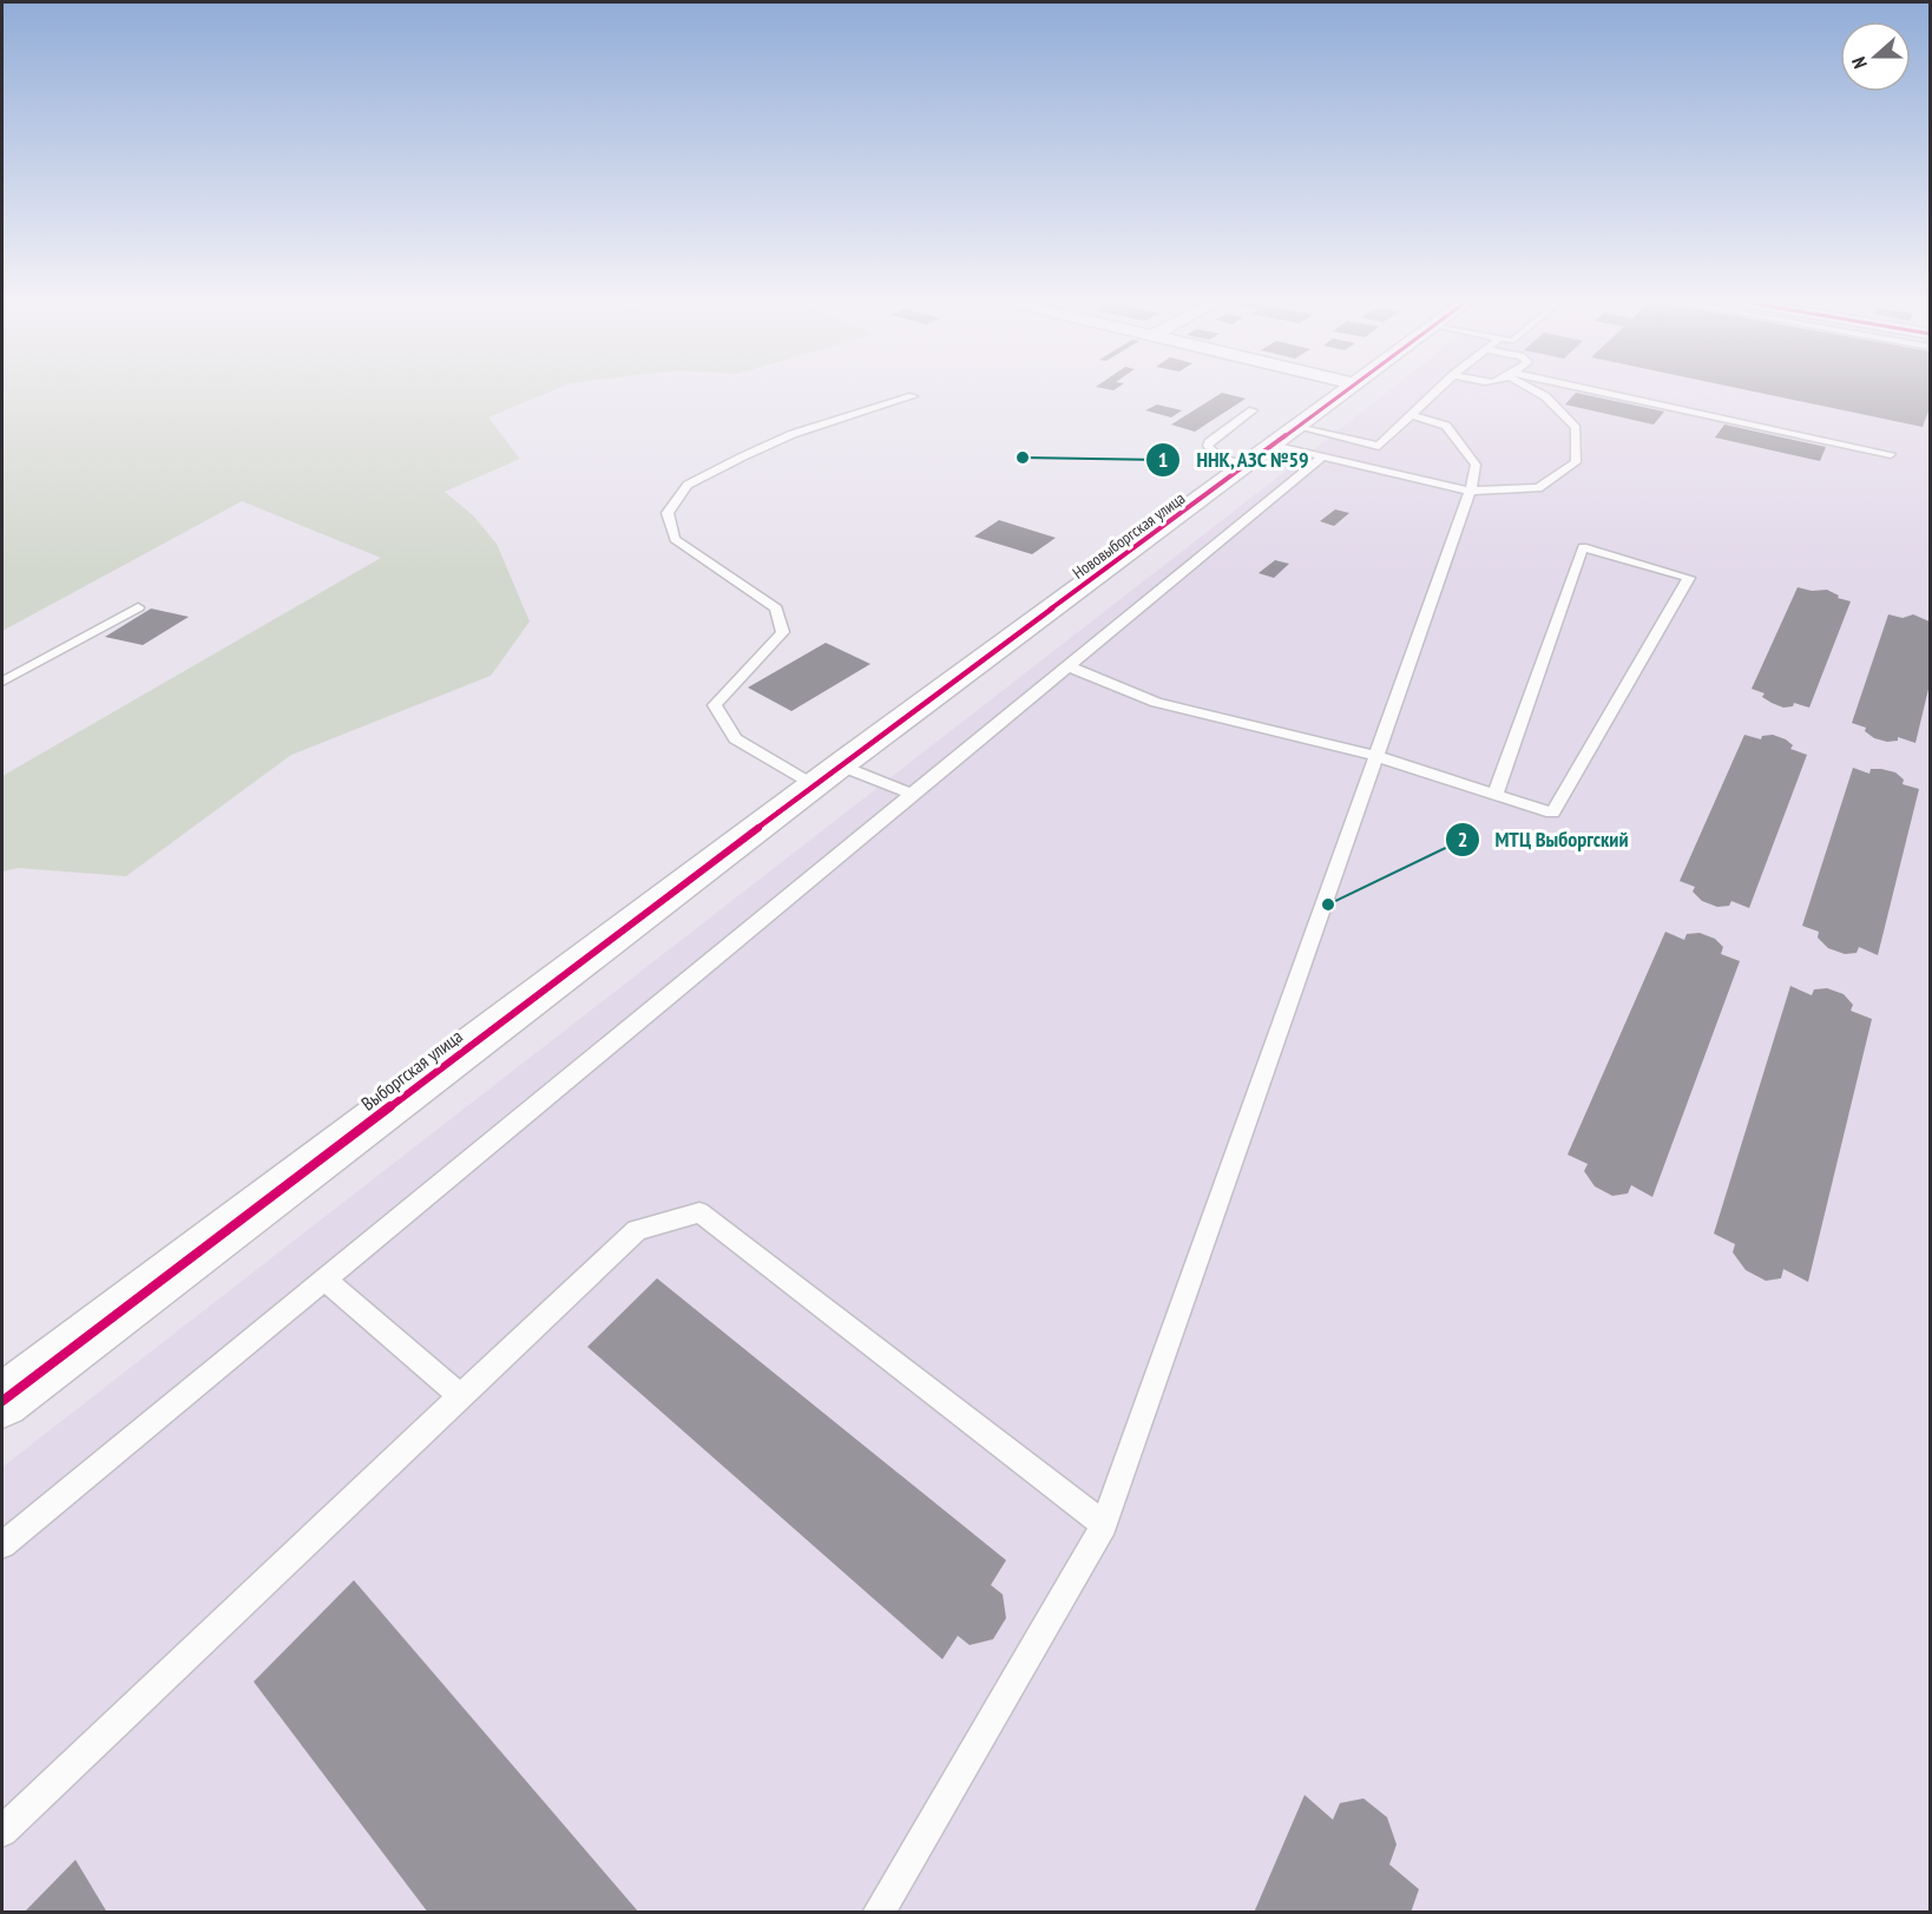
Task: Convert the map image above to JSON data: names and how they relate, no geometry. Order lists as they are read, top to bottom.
{
  "streets": {
    "street": ["Нововыборгская улица", "Выборгская улица"]
  },
  "crossings": [
    ["Нововыборгская улица", "Выборгская улица"]
  ],
  "places": ["ННК, АЗС №59", "МТЦ Выборгский"],
  "north": "left"
}
